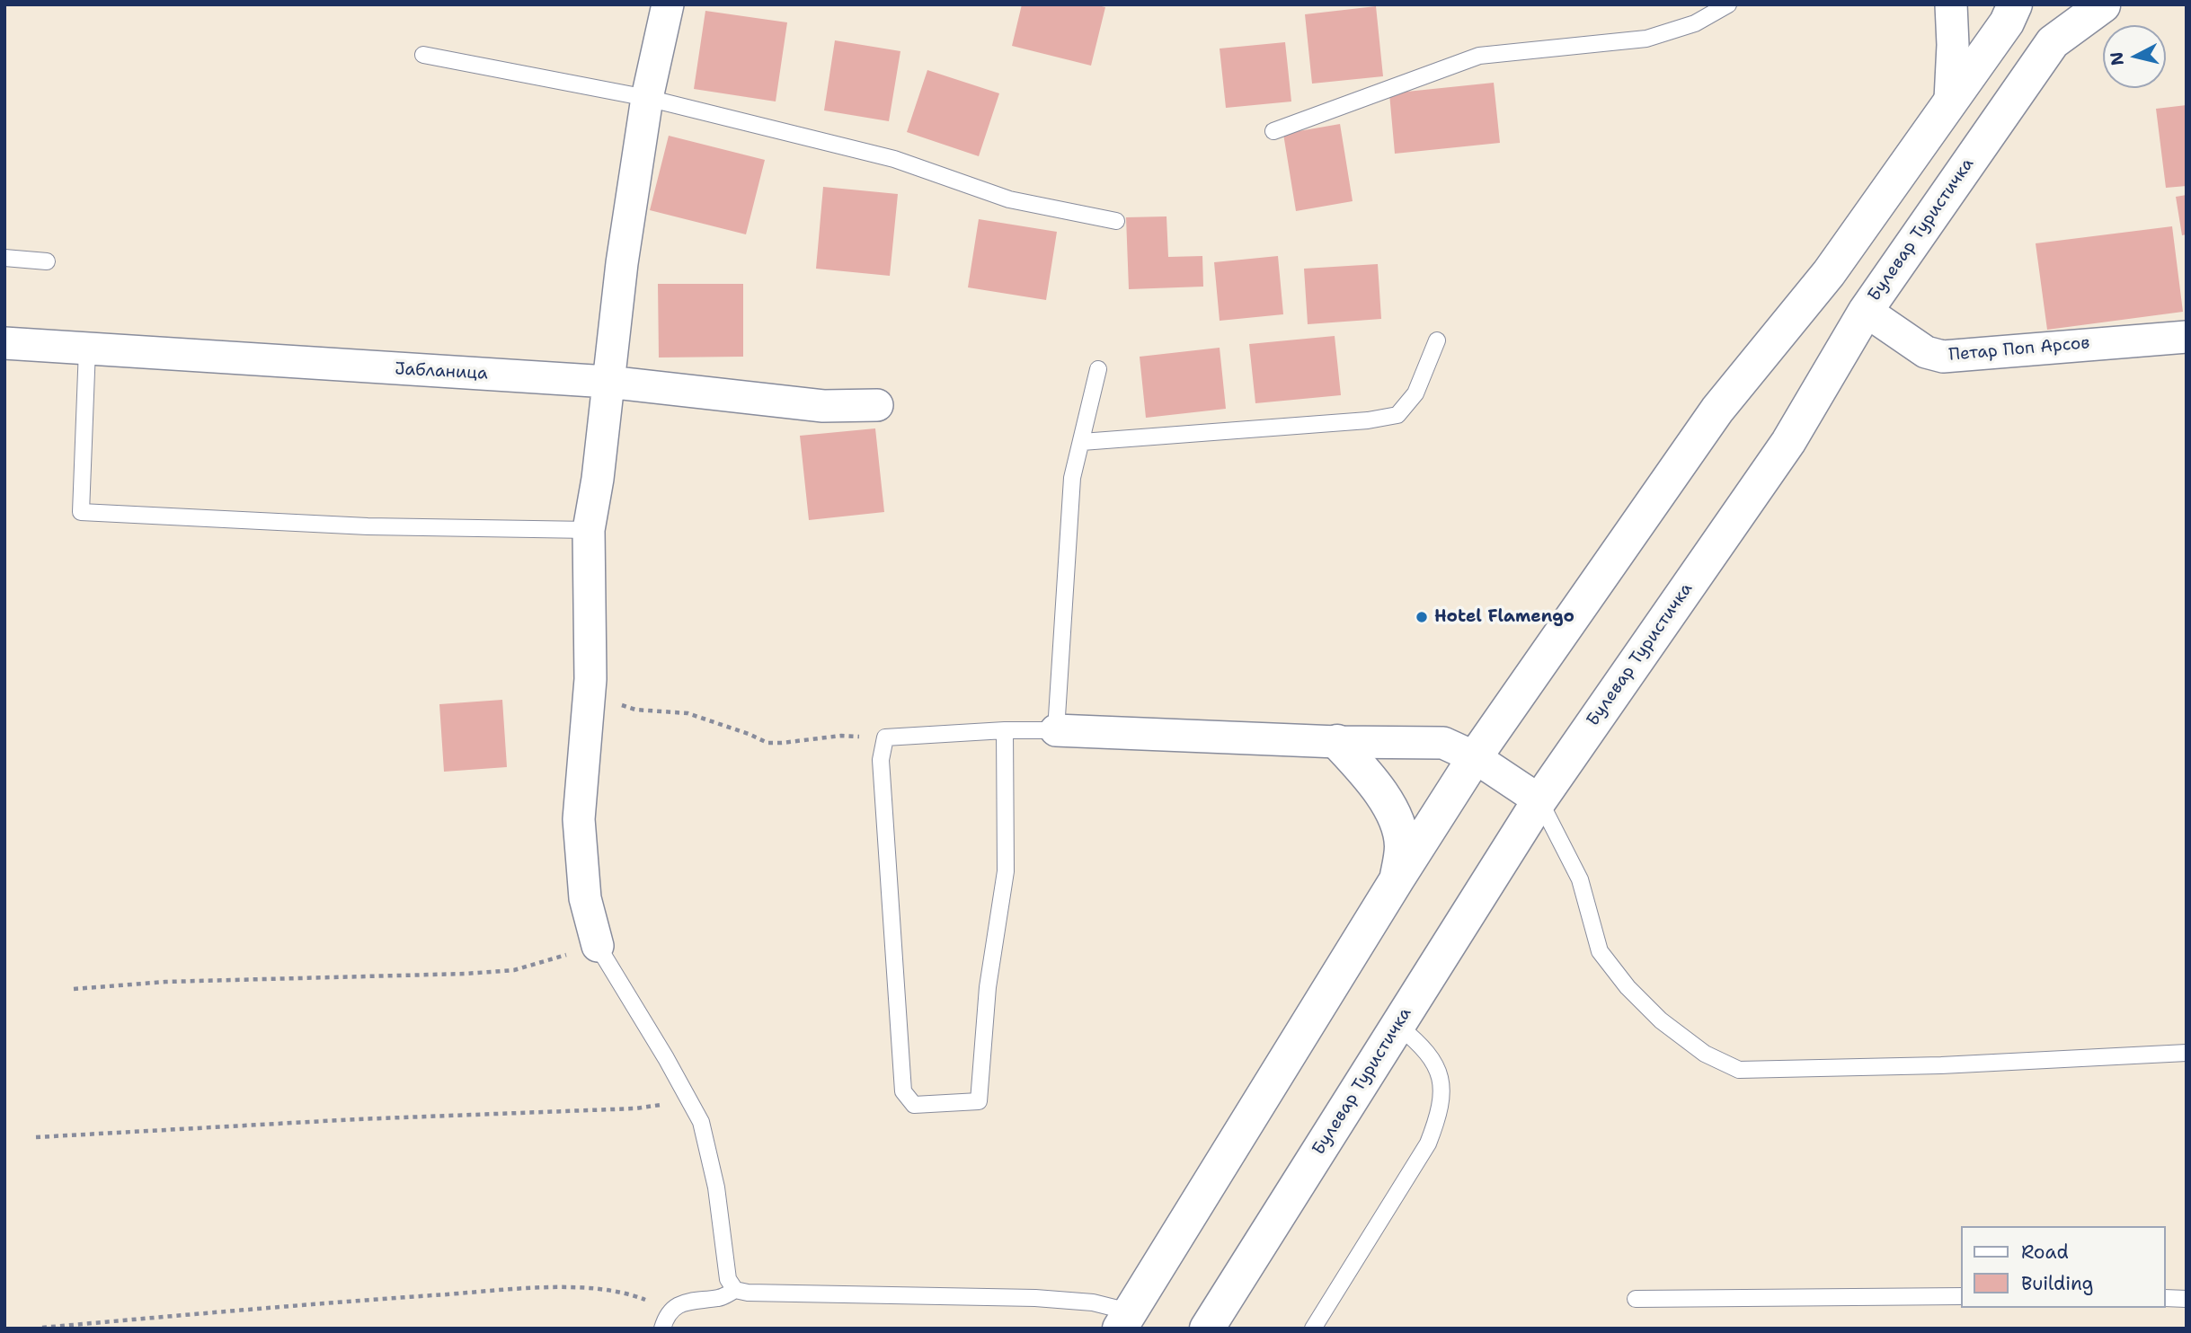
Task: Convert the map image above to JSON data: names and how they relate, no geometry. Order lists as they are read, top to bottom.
{
  "streets": {
    "main road": ["Булевар Туристичка"],
    "street": ["Петар Поп Арсов", "Јабланица"]
  },
  "crossings": [
    ["Булевар Туристичка", "Петар Поп Арсов"]
  ],
  "places": ["Hotel Flamengo"],
  "legend": ["Road", "Building"],
  "north": "left"
}
